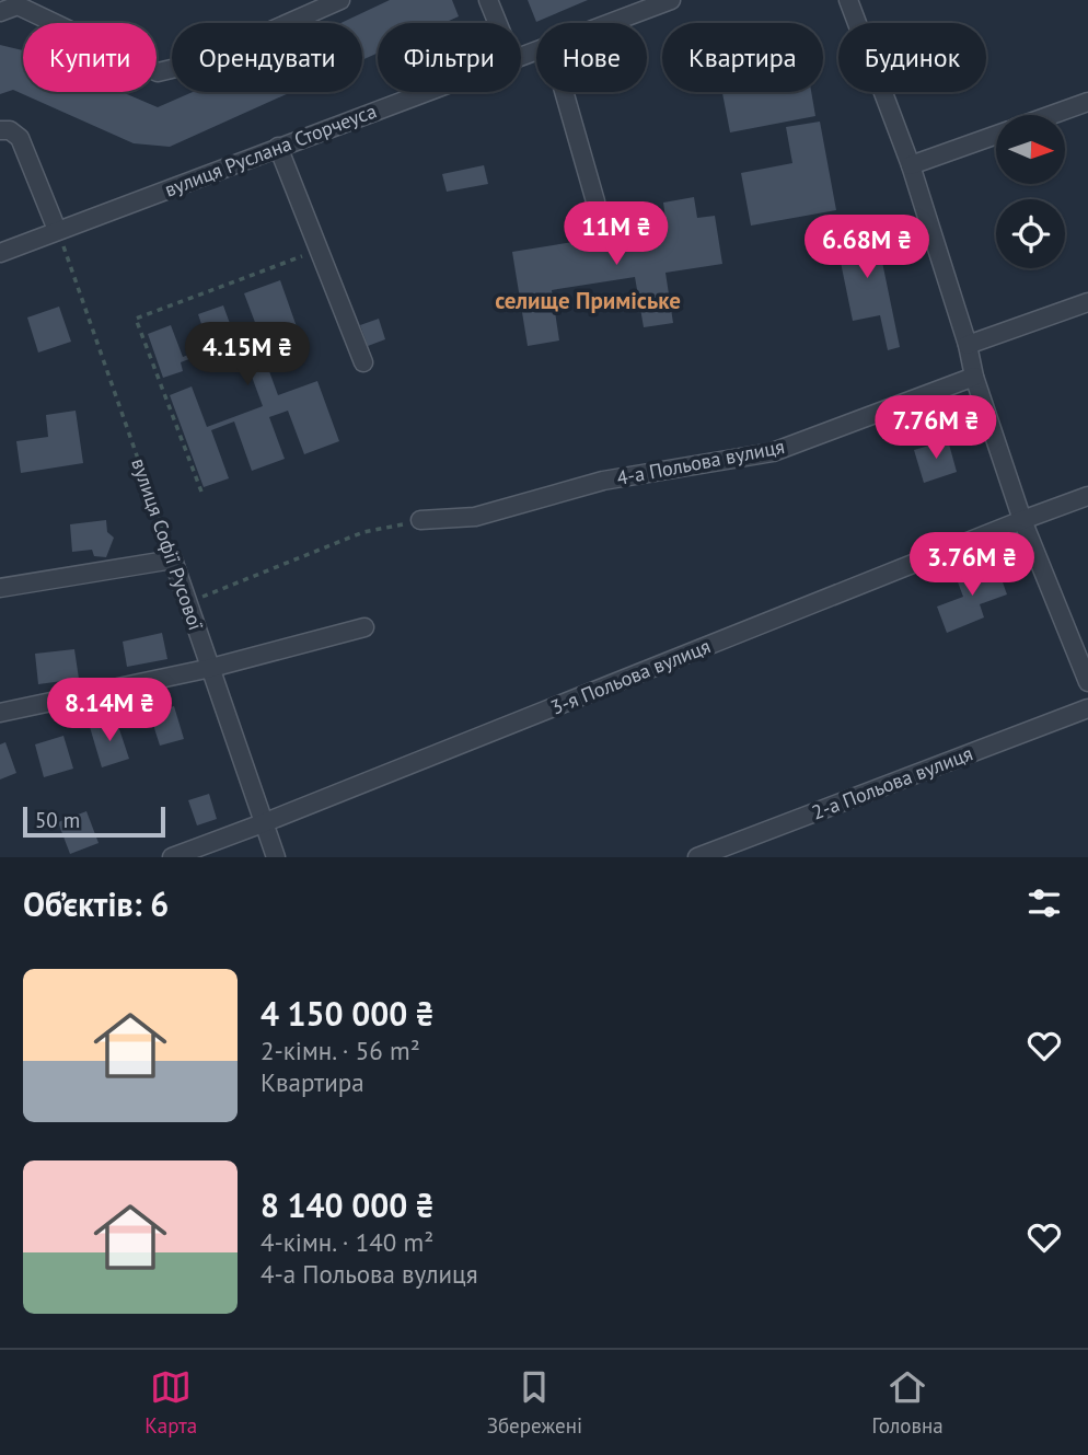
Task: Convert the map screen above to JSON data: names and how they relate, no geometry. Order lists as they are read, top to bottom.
{
  "streets": {
    "street": [
      "вулиця Руслана Сторчеуса",
      "4-а Польова вулиця",
      "вулиця Софії Русової",
      "3-я Польова вулиця",
      "2-а Польова вулиця"
    ]
  },
  "crossings": [
    ["вулиця Руслана Сторчеуса", "вулиця Софії Русової"],
    ["вулиця Софії Русової", "3-я Польова вулиця"]
  ],
  "districts": ["селище Приміське"],
  "scale_bar": "50 m",
  "north": "right",
  "page": {
    "chip": [
      "Купити",
      "Орендувати",
      "Фільтри",
      "Нове",
      "Квартира",
      "Будинок"
    ],
    "price": [
      "11M ₴",
      "6.68M ₴",
      "4.15M ₴",
      "7.76M ₴",
      "3.76M ₴",
      "8.14M ₴"
    ],
    "scale": "50 m",
    "heading": "Об’єктів: 6",
    "list": [
      {
        "name": "4 150 000 ₴",
        "note": "2-кімн. · 56 m² · Квартира"
      },
      {
        "name": "8 140 000 ₴",
        "note": "4-кімн. · 140 m² · 4-а Польова вулиця"
      }
    ],
    "tabs": ["Карта", "Збережені", "Головна"]
  }
}
